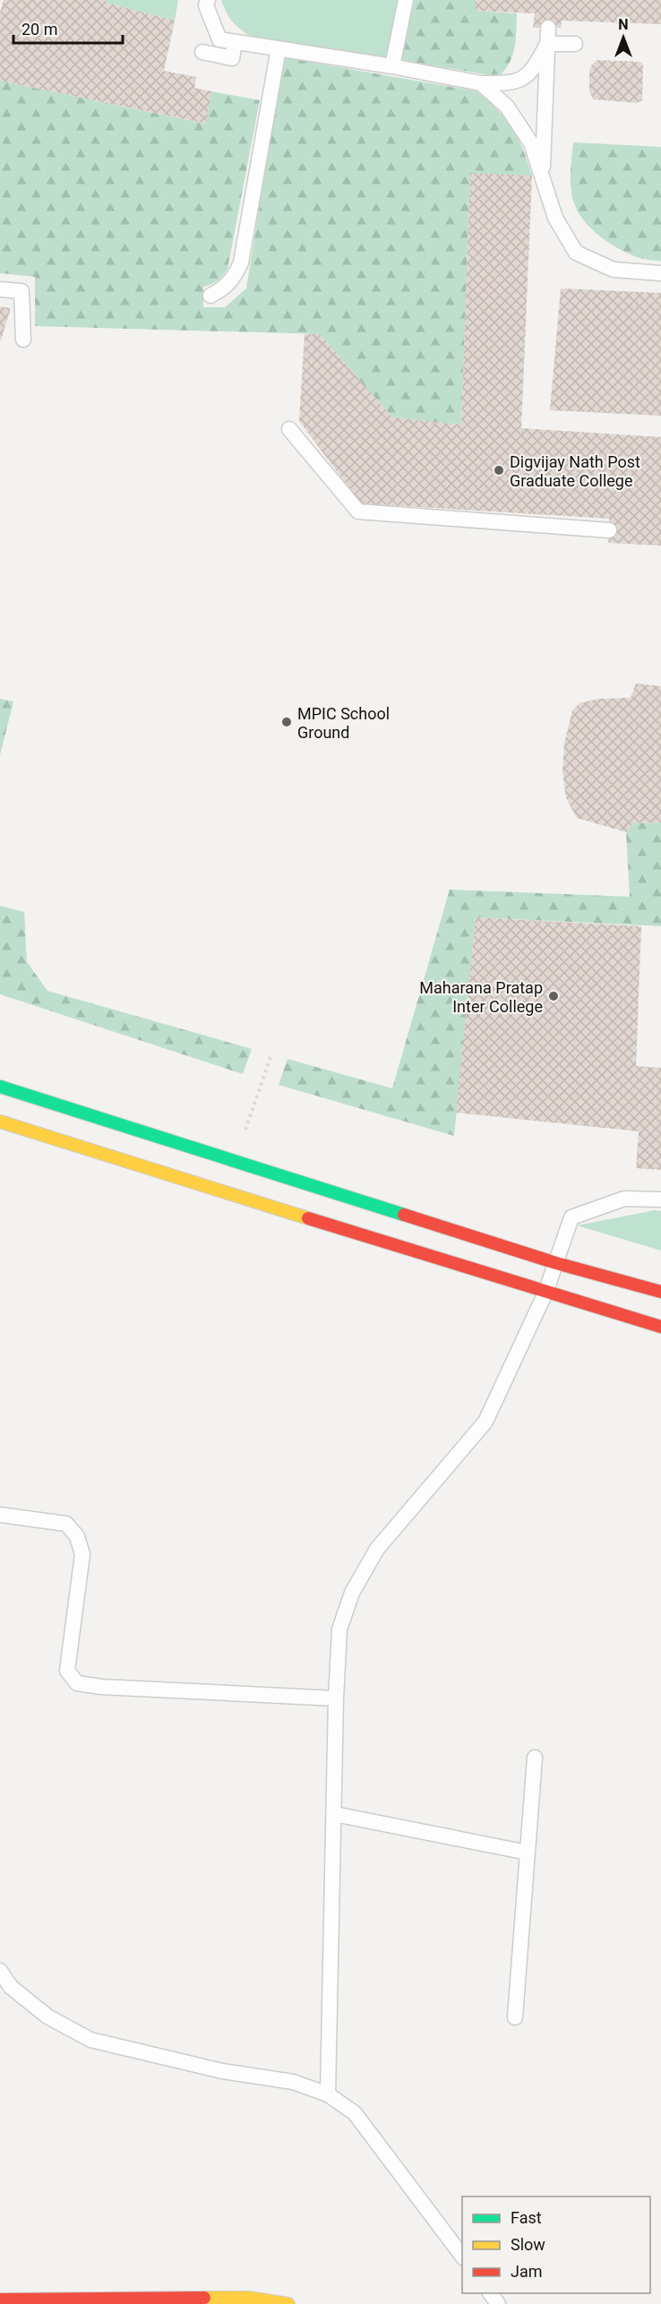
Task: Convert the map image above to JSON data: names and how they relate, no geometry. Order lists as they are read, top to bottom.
{
  "places": ["Digvijay Nath Post Graduate College", "MPIC School Ground", "Maharana Pratap Inter College"],
  "legend": ["Fast", "Slow", "Jam"],
  "scale_bar": "20 m",
  "north": "top"
}
